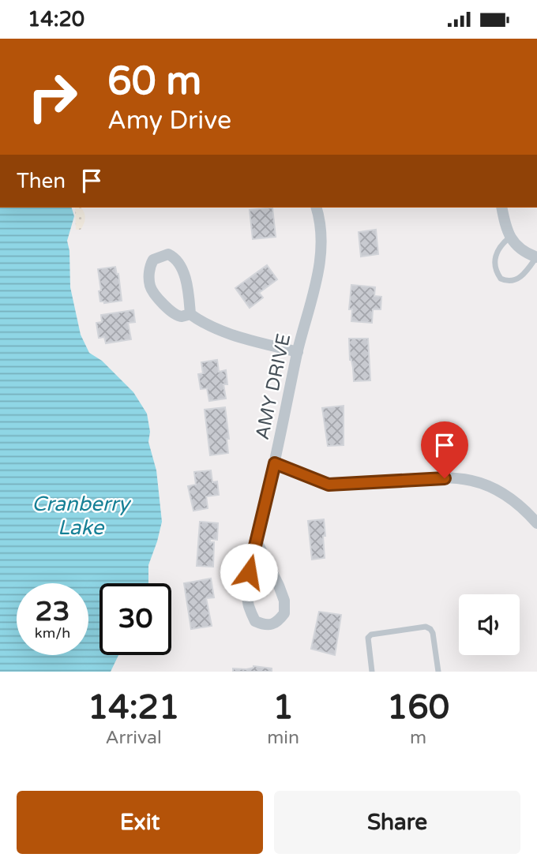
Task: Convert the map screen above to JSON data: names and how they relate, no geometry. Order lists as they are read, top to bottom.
{
  "streets": {
    "street": ["AMY DRIVE"]
  },
  "water": ["Cranberry Lake"],
  "page": {
    "status": "14:20",
    "turn": ["60 m", "Amy Drive"],
    "then": "Then",
    "speed": "23 km/h",
    "limit": "30",
    "eta": [
      "14:21",
      "Arrival",
      "1",
      "min",
      "160",
      "m"
    ],
    "buttons": ["Exit", "Share"]
  }
}
